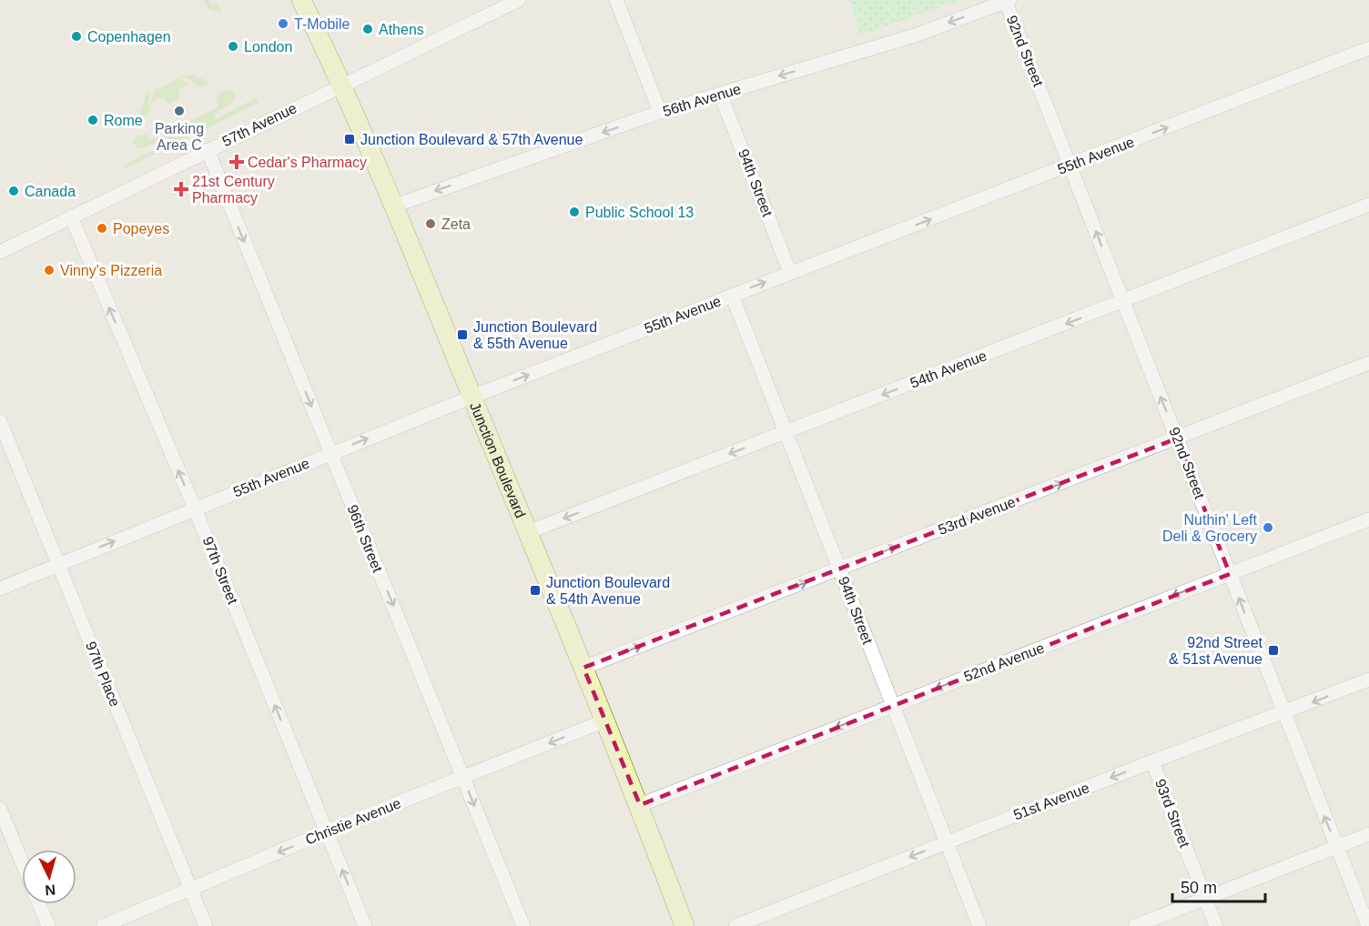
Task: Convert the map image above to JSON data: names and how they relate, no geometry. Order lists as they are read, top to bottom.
{
  "streets": {
    "main road": ["Junction Boulevard"],
    "street": [
      "92nd Street",
      "56th Avenue",
      "57th Avenue",
      "55th Avenue",
      "94th Street",
      "54th Avenue",
      "53rd Avenue",
      "96th Street",
      "97th Street",
      "52nd Avenue",
      "97th Place",
      "51st Avenue",
      "93rd Street",
      "Christie Avenue"
    ]
  },
  "crossings": [
    ["92nd Street", "56th Avenue"],
    ["92nd Street", "55th Avenue"],
    ["92nd Street", "54th Avenue"],
    ["92nd Street", "53rd Avenue"],
    ["92nd Street", "52nd Avenue"],
    ["92nd Street", "51st Avenue"],
    ["56th Avenue", "94th Street"],
    ["56th Avenue", "Junction Boulevard"],
    ["57th Avenue", "Junction Boulevard"],
    ["57th Avenue", "96th Street"],
    ["57th Avenue", "97th Street"],
    ["55th Avenue", "94th Street"],
    ["55th Avenue", "Junction Boulevard"],
    ["55th Avenue", "96th Street"],
    ["55th Avenue", "97th Street"],
    ["55th Avenue", "97th Place"],
    ["94th Street", "54th Avenue"],
    ["94th Street", "53rd Avenue"],
    ["94th Street", "52nd Avenue"],
    ["94th Street", "51st Avenue"],
    ["54th Avenue", "Junction Boulevard"],
    ["Junction Boulevard", "53rd Avenue"],
    ["Junction Boulevard", "52nd Avenue"],
    ["Junction Boulevard", "Christie Avenue"],
    ["96th Street", "Christie Avenue"],
    ["97th Street", "Christie Avenue"],
    ["97th Place", "Christie Avenue"],
    ["51st Avenue", "93rd Street"]
  ],
  "one_way": [
    "92nd Street",
    "56th Avenue",
    "55th Avenue",
    "54th Avenue",
    "53rd Avenue",
    "96th Street",
    "97th Street",
    "52nd Avenue",
    "51st Avenue",
    "Christie Avenue"
  ],
  "places": {
    "other": [
      "T-Mobile",
      "Athens",
      "Copenhagen",
      "London",
      "Parking Area C",
      "Rome",
      "Canada",
      "Public School 13",
      "Zeta",
      "Popeyes",
      "Vinny's Pizzeria",
      "Nuthin' Left Deli & Grocery"
    ],
    "transit": [
      "Junction Boulevard & 57th Avenue",
      "Junction Boulevard & 55th Avenue",
      "Junction Boulevard & 54th Avenue",
      "92nd Street & 51st Avenue"
    ],
    "health": ["Cedar's Pharmacy", "21st Century Pharmacy"]
  },
  "scale_bar": "50 m",
  "north": "bottom"
}
